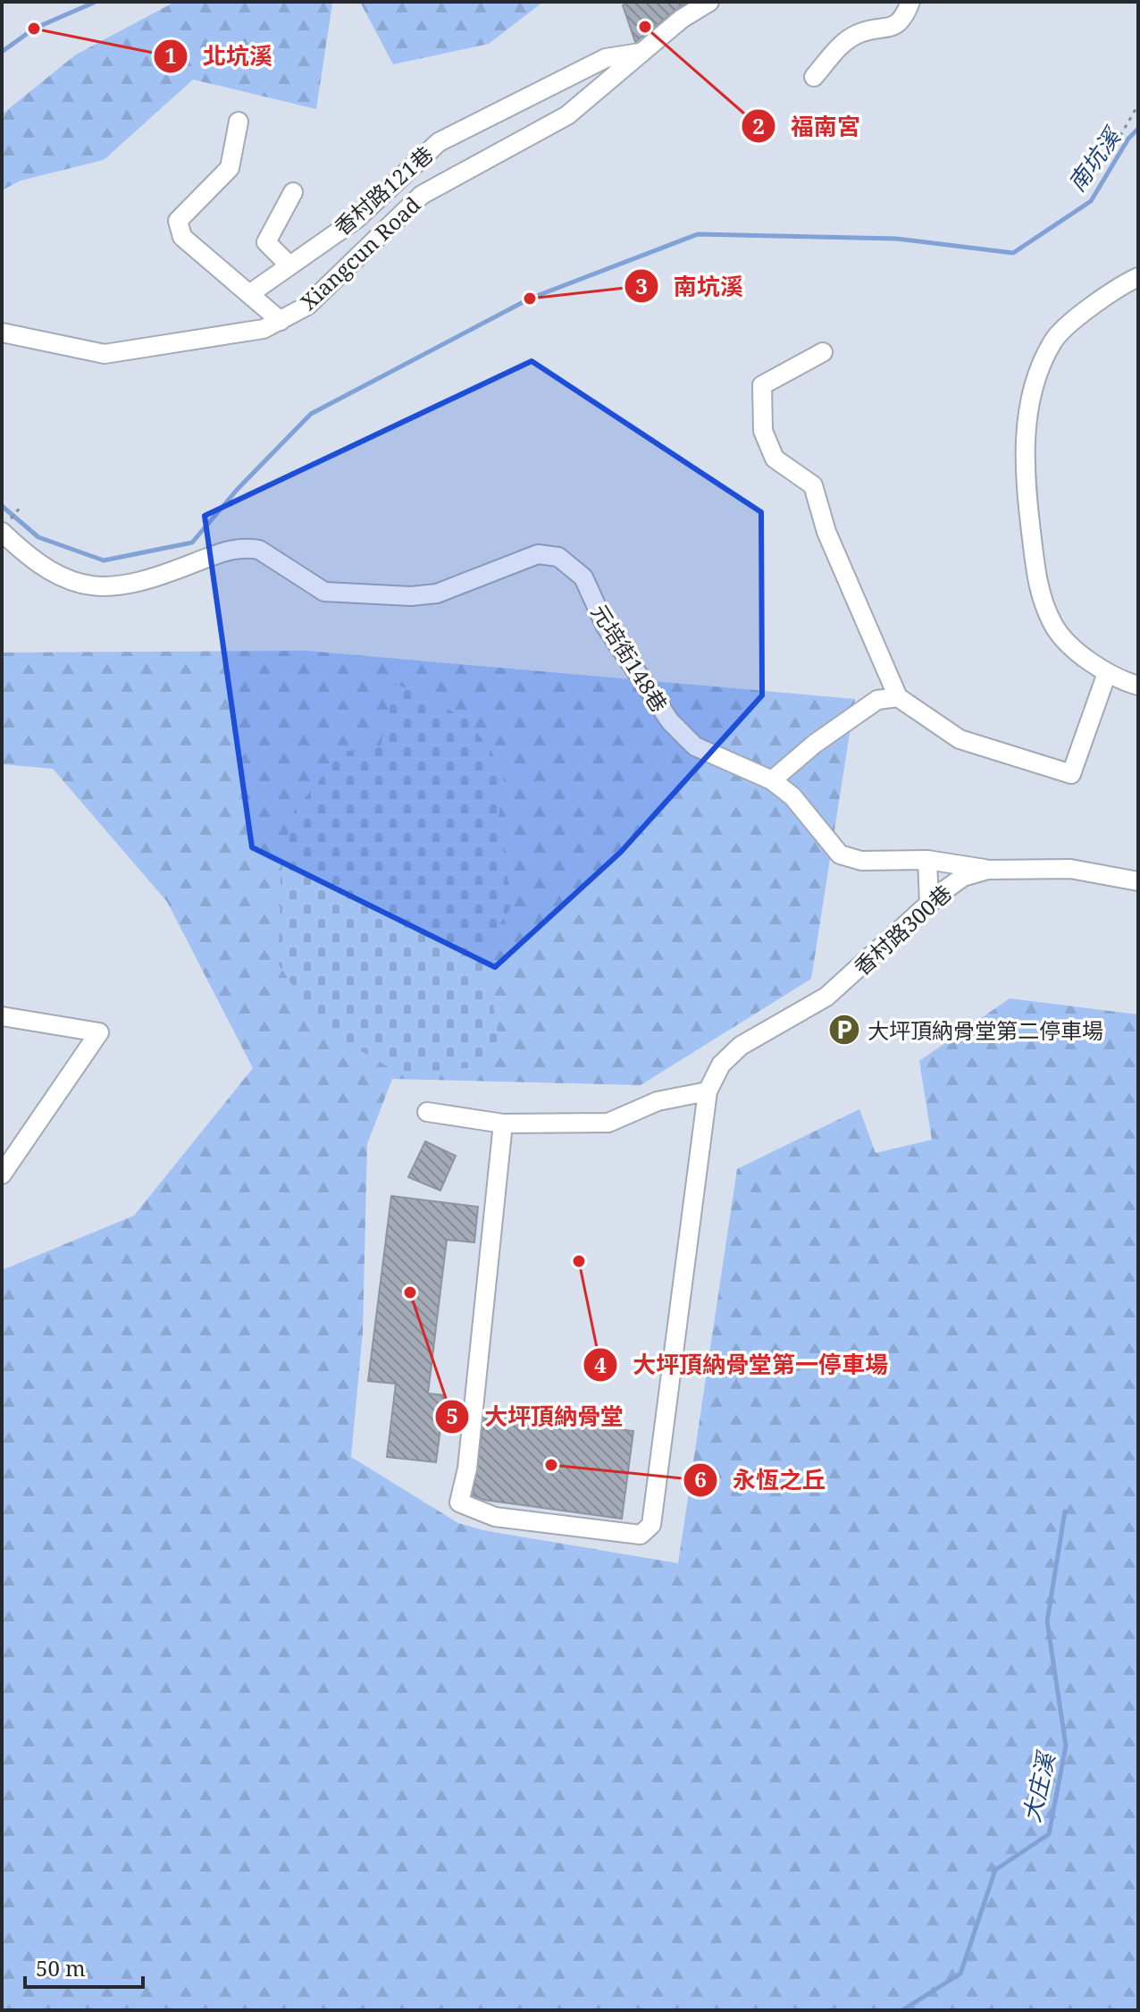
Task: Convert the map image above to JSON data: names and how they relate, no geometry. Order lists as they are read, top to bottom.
{
  "streets": {
    "street": [
      "香村路121巷",
      "Xiangcun Road",
      "元培街148巷",
      "香村路300巷"
    ]
  },
  "crossings": [
    ["香村路121巷", "Xiangcun Road"],
    ["元培街148巷", "香村路300巷"]
  ],
  "water": ["南坑溪", "大庄溪"],
  "places": {
    "other": [
      "福南宮",
      "北坑溪",
      "南坑溪",
      "大坪頂納骨堂第一停車場",
      "大坪頂納骨堂",
      "永恆之丘"
    ],
    "parking": ["大坪頂納骨堂第二停車場"]
  },
  "scale_bar": "50 m"
}
